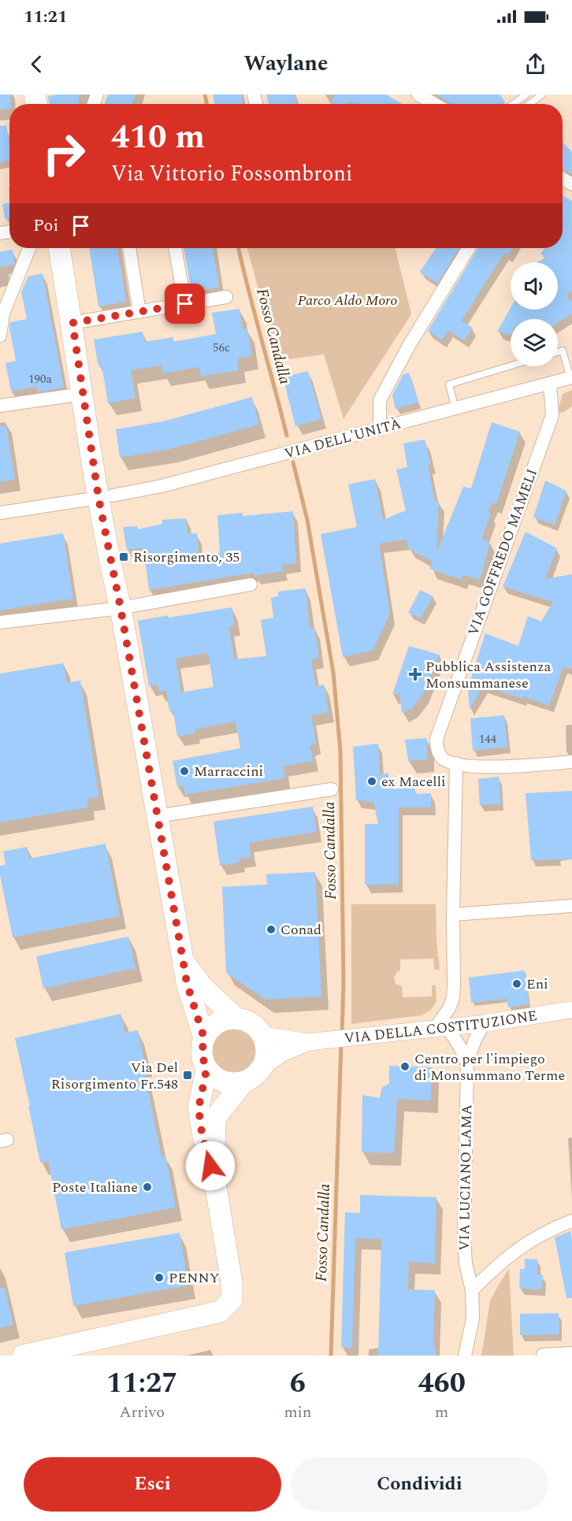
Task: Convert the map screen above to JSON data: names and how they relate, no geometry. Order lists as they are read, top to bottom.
{
  "streets": {
    "street": [
      "VIA DELL'UNITÀ",
      "VIA GOFFREDO MAMELI",
      "VIA DELLA COSTITUZIONE",
      "VIA LUCIANO LAMA"
    ]
  },
  "crossings": [
    ["VIA DELL'UNITÀ", "VIA GOFFREDO MAMELI"],
    ["VIA DELLA COSTITUZIONE", "VIA LUCIANO LAMA"]
  ],
  "water": ["Fosso Candalla"],
  "parks": ["Parco Aldo Moro"],
  "places": {
    "transit": ["Risorgimento, 35", "Via Del Risorgimento Fr.548"],
    "health": ["Pubblica Assistenza Monsummanese"],
    "other": [
      "Marraccini",
      "ex Macelli",
      "Conad",
      "Eni",
      "Centro per l'impiego di Monsummano Terme",
      "Poste Italiane",
      "PENNY"
    ]
  },
  "house_numbers": ["56c", "190a", "144"],
  "page": {
    "status": "11:21",
    "header": "Waylane",
    "turn": ["410 m", "Via Vittorio Fossombroni"],
    "then": "Poi",
    "eta": [
      "11:27",
      "Arrivo",
      "6",
      "min",
      "460",
      "m"
    ],
    "buttons": ["Esci", "Condividi"]
  }
}
